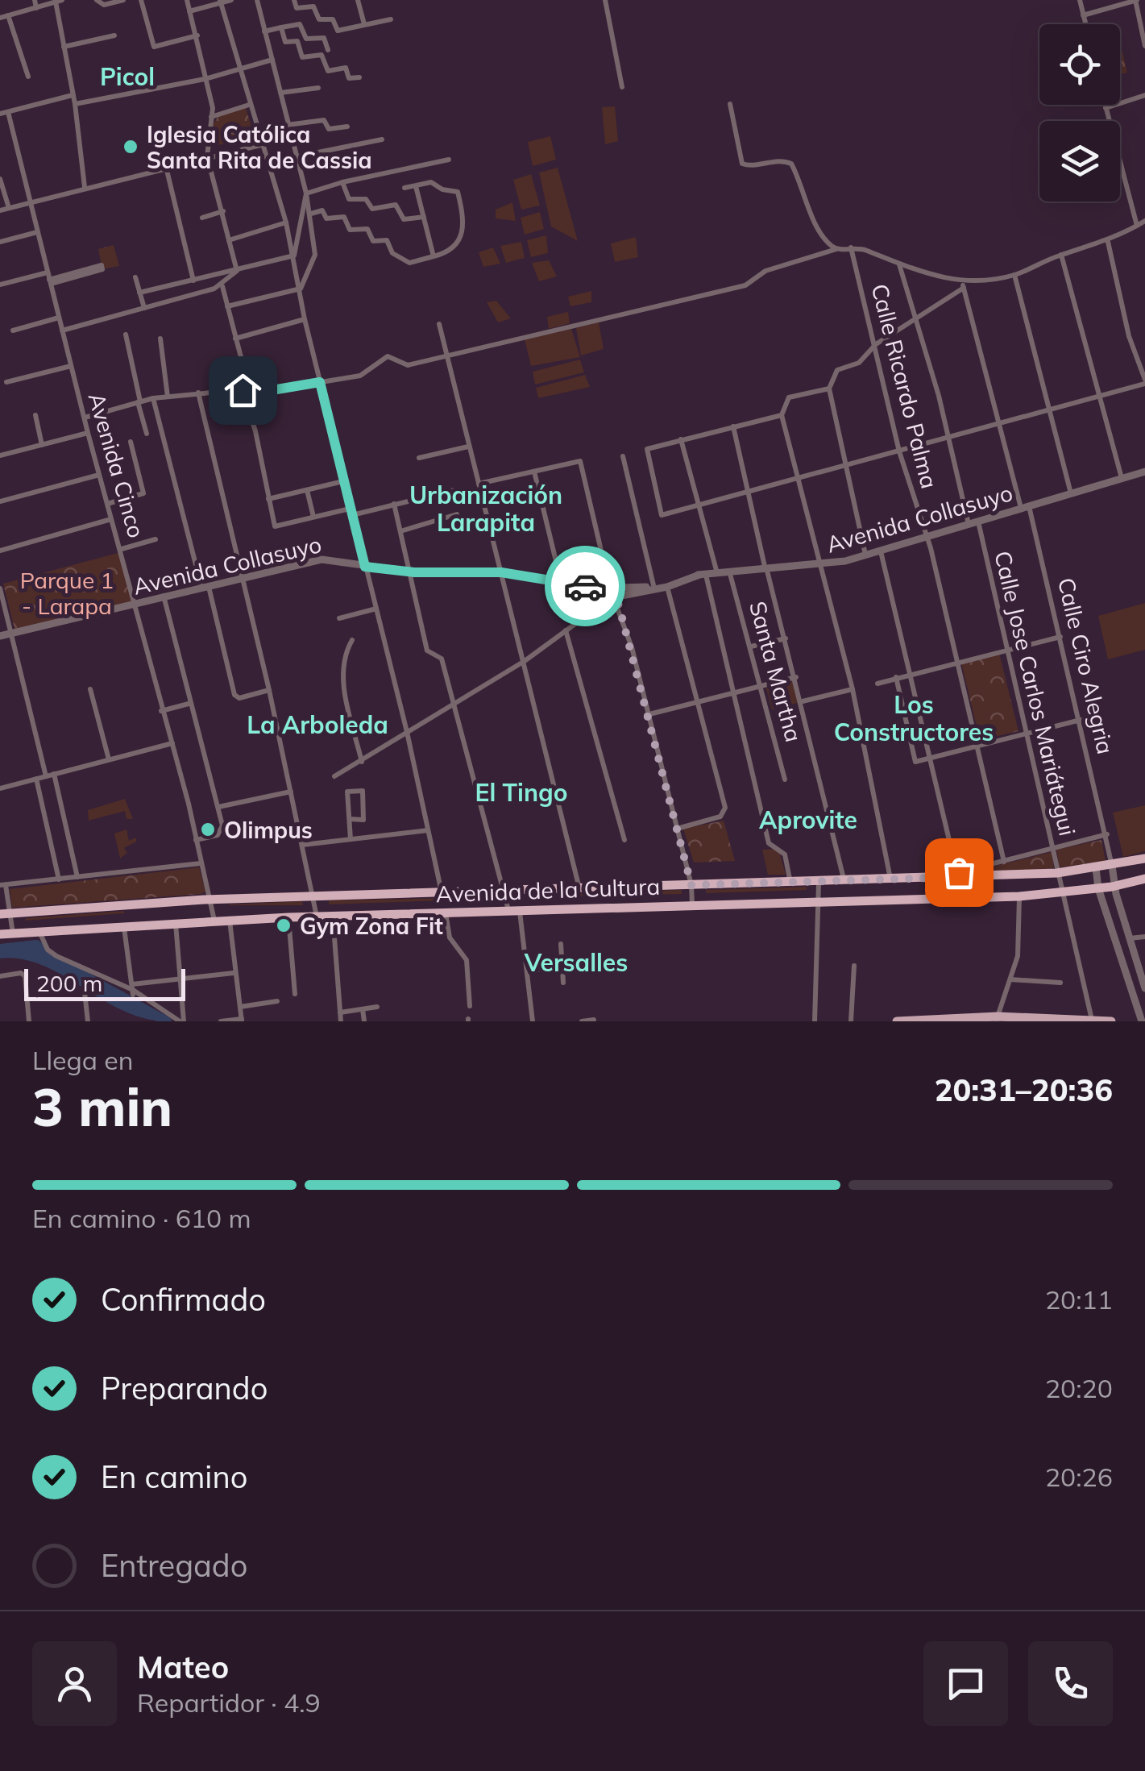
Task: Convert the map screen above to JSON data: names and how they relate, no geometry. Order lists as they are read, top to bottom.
{
  "streets": {
    "highway": ["Avenida de la Cultura"],
    "street": [
      "Calle Ricardo Palma",
      "Avenida Cinco",
      "Avenida Collasuyo",
      "Calle Ciro Alegria",
      "Santa Martha",
      "Calle Jose Carlos Mariátegui"
    ]
  },
  "crossings": [
    ["Calle Ricardo Palma", "Avenida Collasuyo"],
    ["Avenida Cinco", "Avenida Collasuyo"],
    ["Avenida Cinco", "Avenida de la Cultura"],
    ["Avenida Collasuyo", "Calle Ciro Alegria"],
    ["Avenida Collasuyo", "Santa Martha"],
    ["Avenida Collasuyo", "Calle Jose Carlos Mariátegui"],
    ["Calle Ciro Alegria", "Avenida de la Cultura"],
    ["Calle Jose Carlos Mariátegui", "Avenida de la Cultura"]
  ],
  "districts": [
    "Picol",
    "Urbanización Larapita",
    "Los Constructores",
    "La Arboleda",
    "El Tingo",
    "Aprovite",
    "Versalles"
  ],
  "parks": ["Parque 1 - Larapa"],
  "places": ["Iglesia Católica Santa Rita de Cassia", "Olimpus", "Gym Zona Fit"],
  "scale_bar": "200 m",
  "page": {
    "scale": "200 m",
    "heading": ["3 min", "Llega en", "20:31–20:36"],
    "panel": ["Mateo", "Repartidor · 4.9"],
    "bar": "En camino · 610 m",
    "list": [
      ["Confirmado", "20:11"],
      ["Preparando", "20:20"],
      ["En camino", "20:26"],
      "Entregado"
    ]
  }
}
